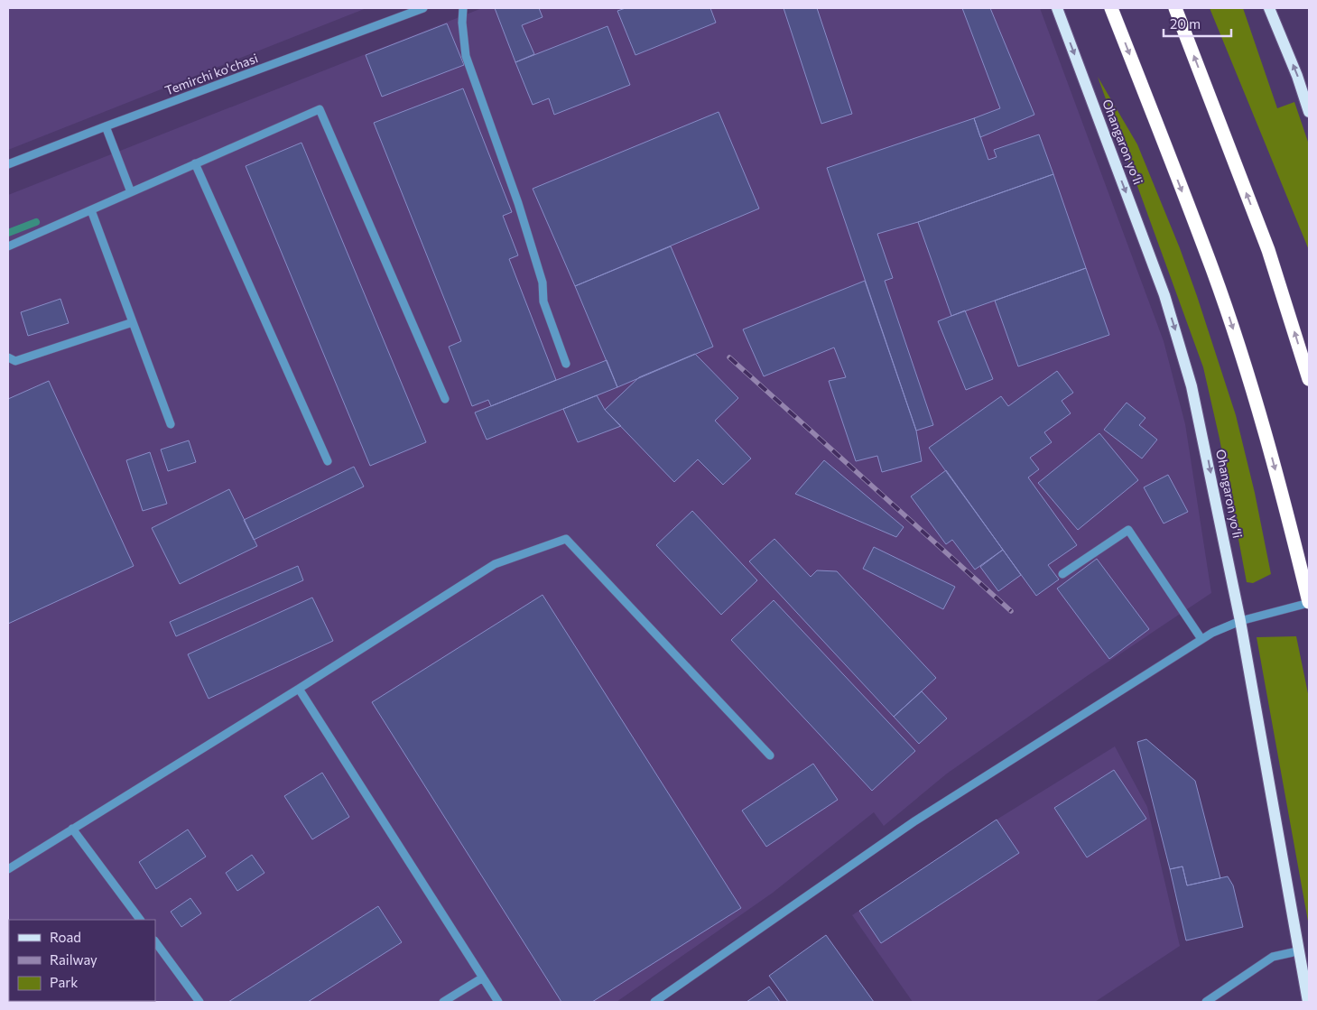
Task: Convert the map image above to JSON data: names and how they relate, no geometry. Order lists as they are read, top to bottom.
{
  "streets": {
    "main road": ["Ohangaron yoʻli"],
    "lane": ["Temirchi ko'chasi"]
  },
  "one_way": ["Ohangaron yoʻli"],
  "legend": ["Road", "Railway", "Park"],
  "scale_bar": "20 m"
}
